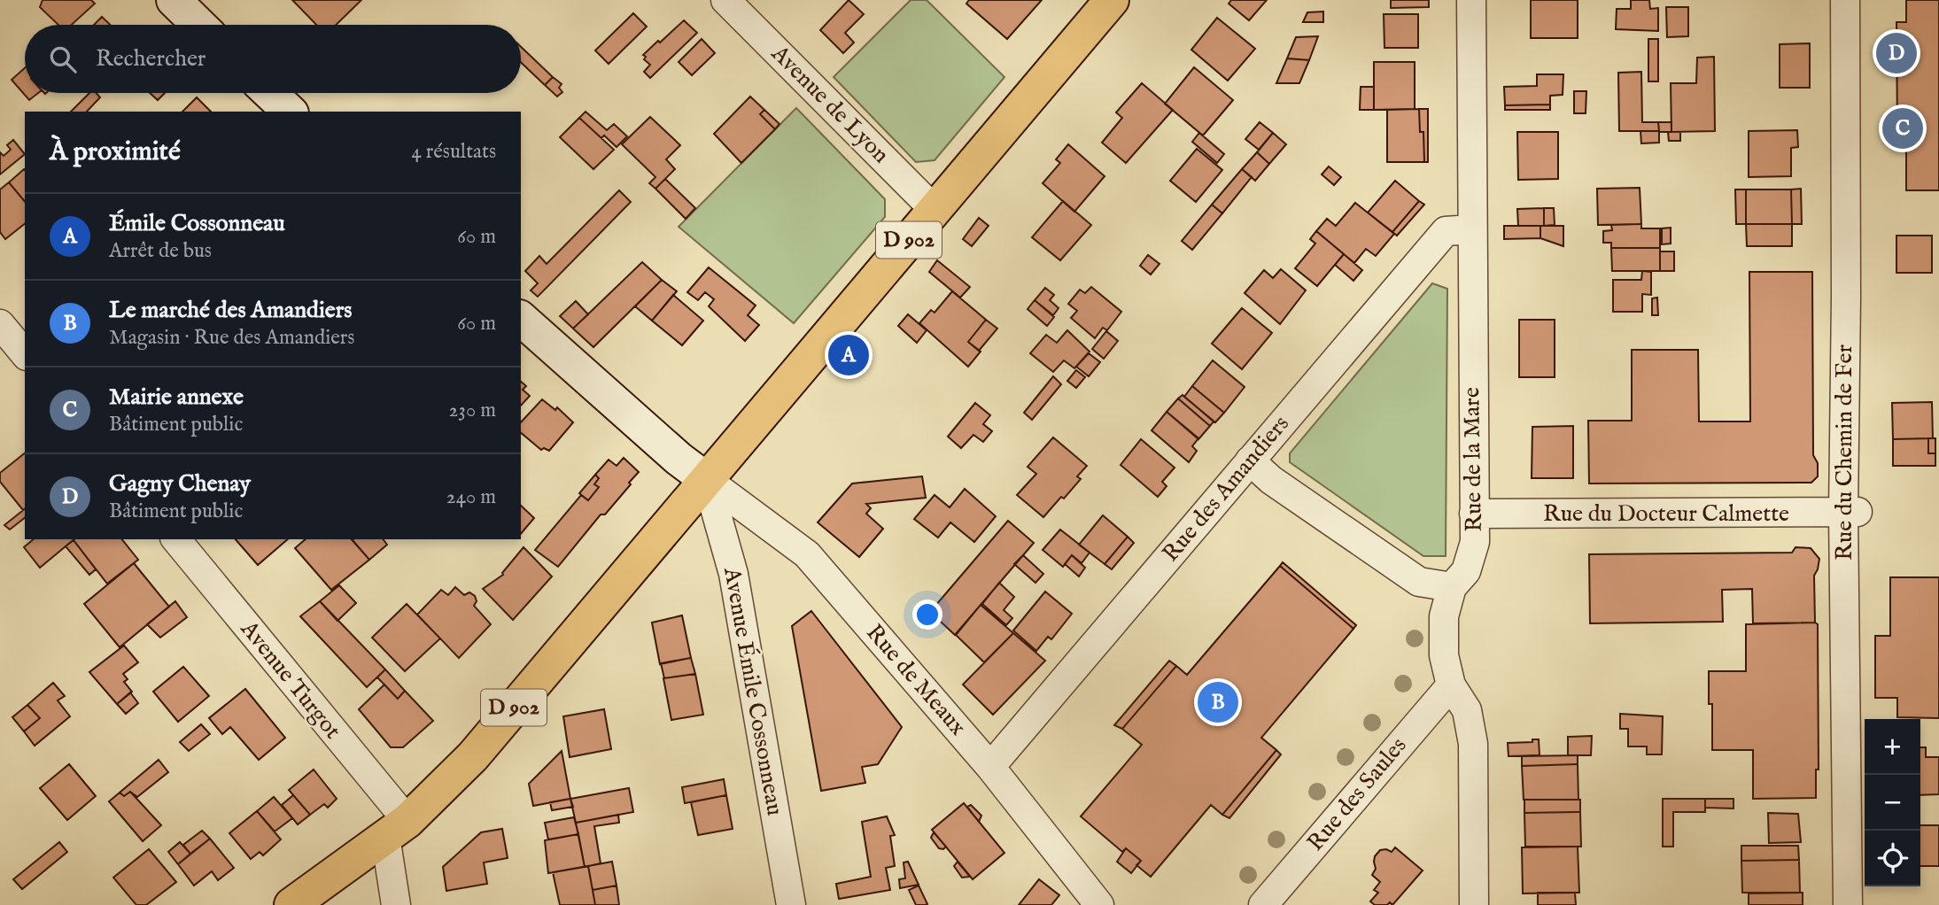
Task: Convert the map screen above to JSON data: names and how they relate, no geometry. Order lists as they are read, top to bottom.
{
  "streets": {
    "main road": ["D 902"],
    "street": [
      "Avenue de Lyon",
      "Rue du Chemin de Fer",
      "Rue de la Mare",
      "Rue des Amandiers",
      "Rue du Docteur Calmette",
      "Avenue Turgot",
      "Rue de Meaux",
      "Avenue Émile Cossonneau",
      "Rue des Saules"
    ]
  },
  "crossings": [
    ["Avenue de Lyon", "D 902"],
    ["D 902", "Avenue Turgot"],
    ["D 902", "Rue de Meaux"],
    ["D 902", "Avenue Émile Cossonneau"],
    ["Rue du Chemin de Fer", "Rue du Docteur Calmette"],
    ["Rue de la Mare", "Rue des Amandiers"],
    ["Rue de la Mare", "Rue du Docteur Calmette"],
    ["Rue de la Mare", "Rue des Saules"],
    ["Rue des Amandiers", "Rue de Meaux"],
    ["Rue de Meaux", "Avenue Émile Cossonneau"]
  ],
  "page": {
    "search": "Rechercher",
    "pins": [
      "D",
      "C",
      "A",
      "B"
    ],
    "heading": ["À proximité", "4 résultats"],
    "list": [
      {
        "mark": "A",
        "name": "Émile Cossonneau",
        "note": "Arrêt de bus",
        "value": "60 m"
      },
      {
        "mark": "B",
        "name": "Le marché des Amandiers",
        "note": "Magasin · Rue des Amandiers",
        "value": "60 m"
      },
      {
        "mark": "C",
        "name": "Mairie annexe",
        "note": "Bâtiment public",
        "value": "230 m"
      },
      {
        "mark": "D",
        "name": "Gagny Chenay",
        "note": "Bâtiment public",
        "value": "240 m"
      }
    ],
    "map_buttons": ["+", "−"]
  }
}
